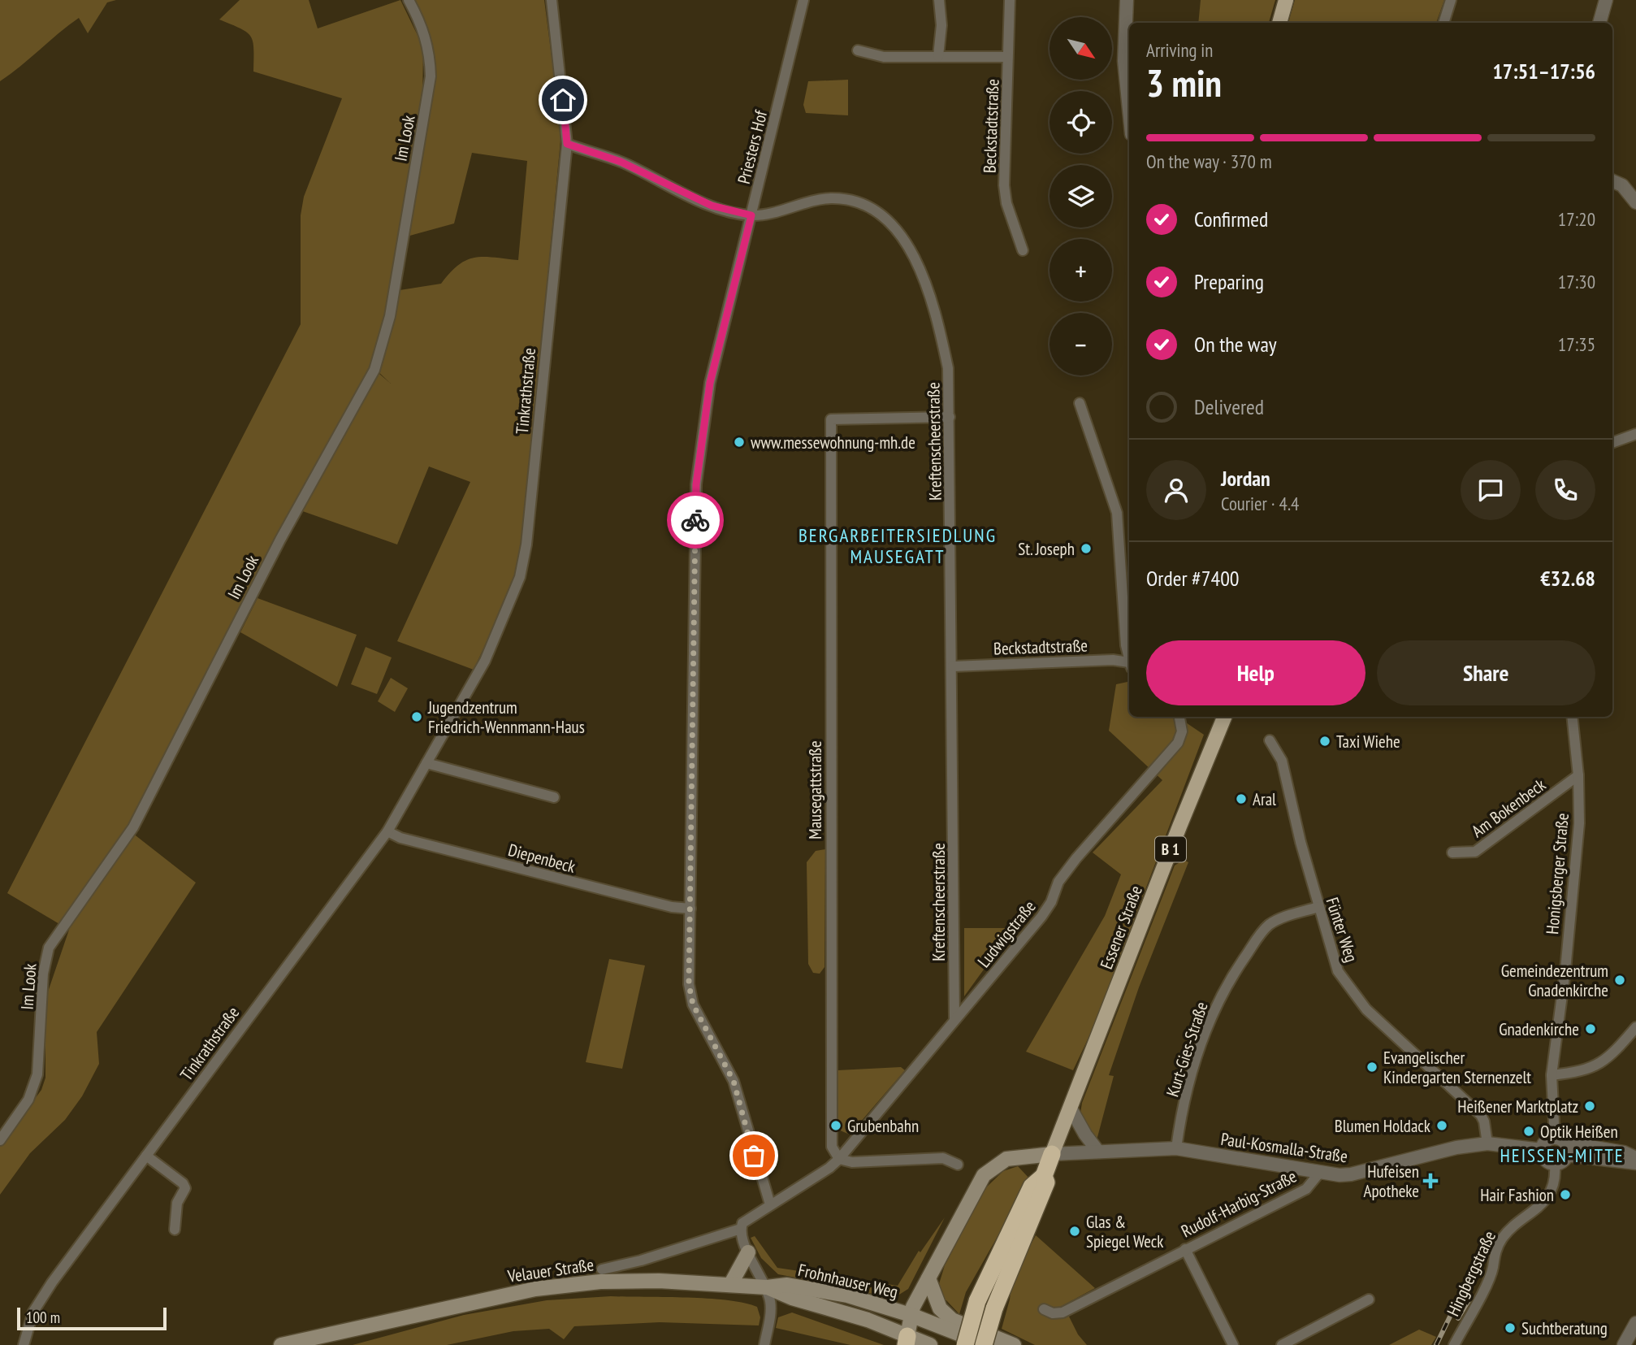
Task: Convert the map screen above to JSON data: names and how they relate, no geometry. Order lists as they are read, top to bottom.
{
  "streets": {
    "highway": ["B 1"],
    "main road": ["Essener Straße", "Velauer Straße", "Frohnhauser Weg"],
    "street": [
      "Beckstadtstraße",
      "Im Look",
      "Priesters Hof",
      "Tinkrathstraße",
      "Kreftenscheerstraße",
      "Mausegattstraße",
      "Am Bokenbeck",
      "Diepenbeck",
      "Honigsberger Straße",
      "Fünter Weg",
      "Ludwigstraße",
      "Kurt-Gies-Straße",
      "Paul-Kosmalla-Straße",
      "Rudolf-Harbig-Straße",
      "Hingbergstraße"
    ]
  },
  "crossings": [
    ["Beckstadtstraße", "Kreftenscheerstraße"],
    ["Priesters Hof", "Kreftenscheerstraße"],
    ["Priesters Hof", "Diepenbeck"],
    ["Priesters Hof", "Velauer Straße"],
    ["Tinkrathstraße", "Kreftenscheerstraße"],
    ["Tinkrathstraße", "Diepenbeck"],
    ["Kreftenscheerstraße", "Mausegattstraße"],
    ["Kreftenscheerstraße", "Ludwigstraße"],
    ["Mausegattstraße", "Ludwigstraße"],
    ["Mausegattstraße", "Velauer Straße"],
    ["Am Bokenbeck", "Honigsberger Straße"],
    ["B 1", "Essener Straße"],
    ["B 1", "Paul-Kosmalla-Straße"],
    ["B 1", "Frohnhauser Weg"],
    ["Honigsberger Straße", "Paul-Kosmalla-Straße"],
    ["Honigsberger Straße", "Hingbergstraße"],
    ["Essener Straße", "Paul-Kosmalla-Straße"],
    ["Fünter Weg", "Kurt-Gies-Straße"],
    ["Fünter Weg", "Paul-Kosmalla-Straße"],
    ["Ludwigstraße", "Velauer Straße"],
    ["Kurt-Gies-Straße", "Paul-Kosmalla-Straße"],
    ["Paul-Kosmalla-Straße", "Rudolf-Harbig-Straße"],
    ["Paul-Kosmalla-Straße", "Hingbergstraße"],
    ["Velauer Straße", "Frohnhauser Weg"]
  ],
  "districts": ["BERGARBEITERSIEDLUNG MAUSEGATT", "HEISSEN-MITTE"],
  "places": {
    "other": [
      "www.messewohnung-mh.de",
      "St. Joseph",
      "Jugendzentrum Friedrich-Wennmann-Haus",
      "Taxi Wiehe",
      "Aral",
      "Gemeindezentrum Gnadenkirche",
      "Gnadenkirche",
      "Evangelischer Kindergarten Sternenzelt",
      "Heißener Marktplatz",
      "Grubenbahn",
      "Blumen Holdack",
      "Optik Heißen",
      "Hair Fashion",
      "Glas & Spiegel Weck",
      "Suchtberatung"
    ],
    "health": ["Hufeisen Apotheke"]
  },
  "scale_bar": "100 m",
  "north": "bottom right",
  "page": {
    "map_buttons": ["+", "−"],
    "heading": ["3 min", "Arriving in", "17:51–17:56"],
    "panel": [
      "Jordan",
      "Courier · 4.4",
      "Order #7400",
      "€32.68"
    ],
    "bar": "On the way · 370 m",
    "list": [
      ["Confirmed", "17:20"],
      ["Preparing", "17:30"],
      ["On the way", "17:35"],
      "Delivered"
    ],
    "buttons": ["Help", "Share"],
    "scale": "100 m"
  }
}
